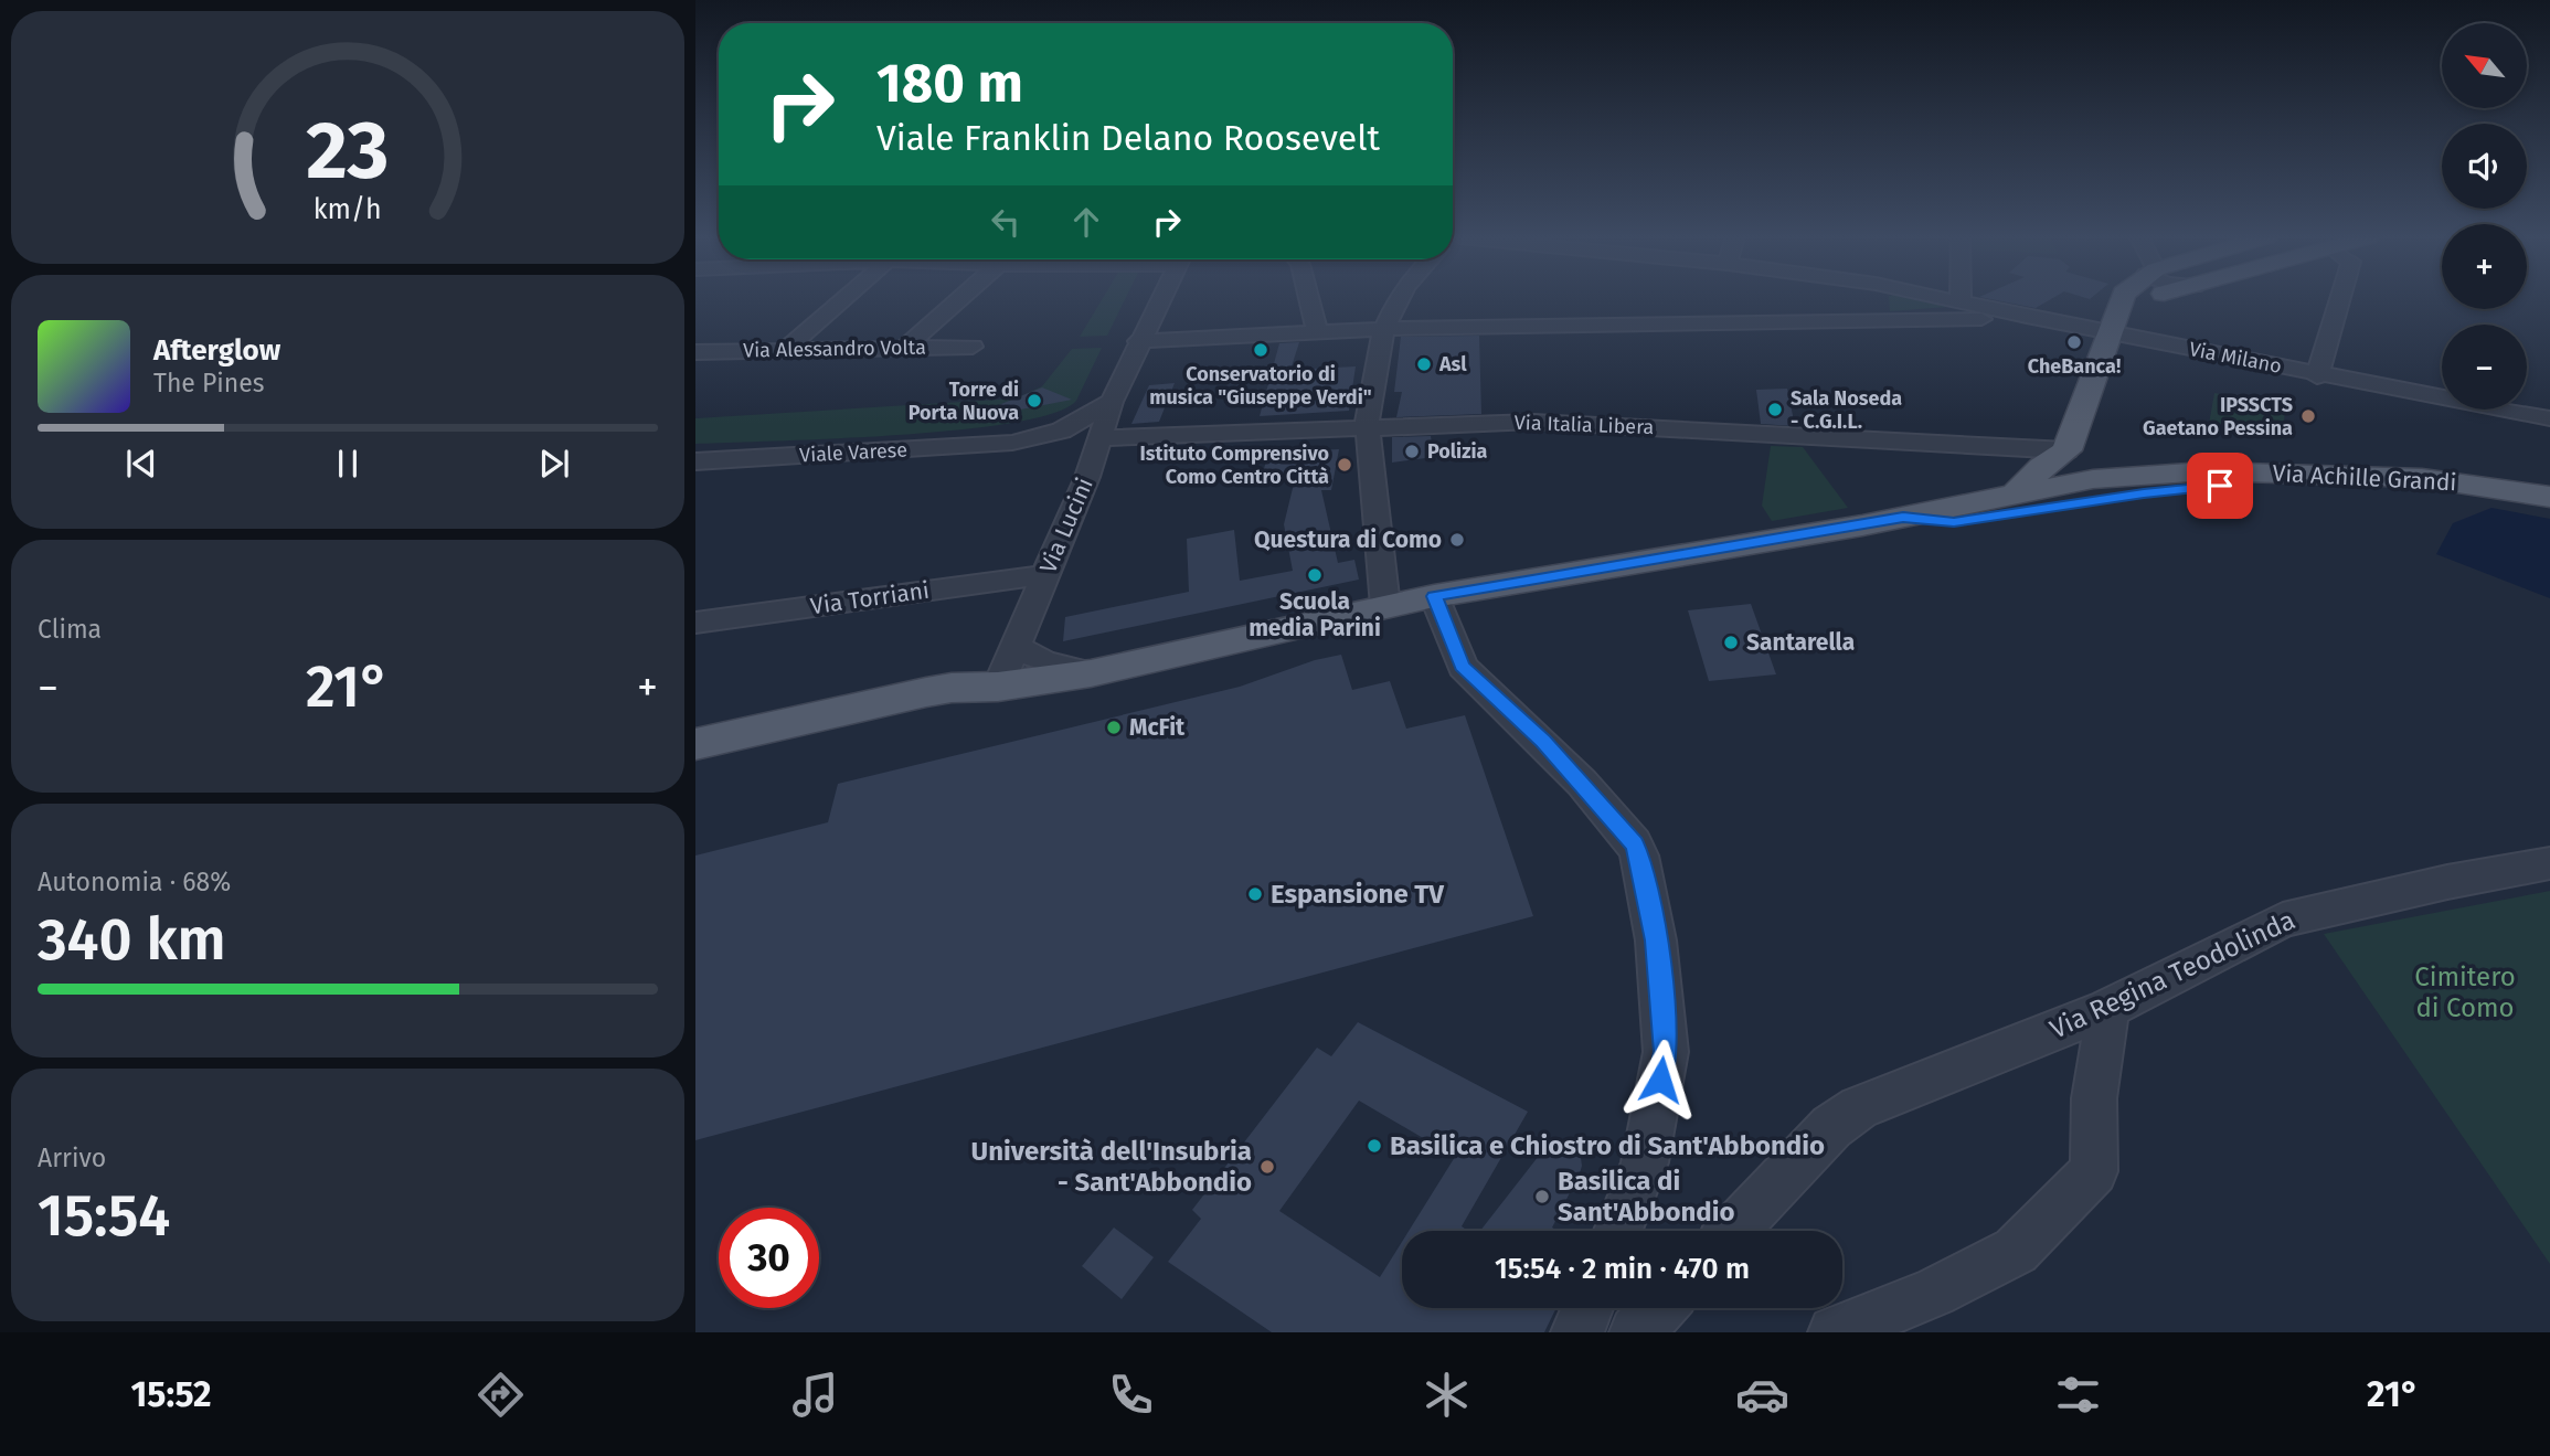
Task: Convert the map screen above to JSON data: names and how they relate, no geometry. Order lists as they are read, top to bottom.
{
  "streets": {
    "main road": ["Via Achille Grandi"],
    "street": [
      "Via Alessandro Volta",
      "Via Milano",
      "Via Italia Libera",
      "Viale Varese",
      "Via Lucini",
      "Via Torriani",
      "Via Regina Teodolinda"
    ]
  },
  "crossings": [
    ["Via Italia Libera", "Via Lucini"],
    ["Viale Varese", "Via Lucini"],
    ["Via Achille Grandi", "Via Lucini"],
    ["Via Lucini", "Via Torriani"]
  ],
  "parks": ["Cimitero di Como"],
  "places": [
    "CheBanca!",
    "Conservatorio di musica \"Giuseppe Verdi\"",
    "Asl",
    "Torre di Porta Nuova",
    "Sala Noseda - C.G.I.L.",
    "IPSSCTS Gaetano Pessina",
    "Polizia",
    "Istituto Comprensivo Como Centro Città",
    "Questura di Como",
    "Scuola media Parini",
    "Santarella",
    "McFit",
    "Espansione TV",
    "Basilica e Chiostro di Sant'Abbondio",
    "Università dell'Insubria - Sant'Abbondio",
    "Basilica di Sant'Abbondio"
  ],
  "north": "top left",
  "page": {
    "map_buttons": ["+", "−"],
    "turn": ["180 m", "Viale Franklin Delano Roosevelt"],
    "song": ["Afterglow", "The Pines"],
    "tile": [
      "Clima",
      ["Autonomia · 68%", "340 km"],
      ["Arrivo", "15:54"]
    ],
    "heat": ["−", "21°", "+"],
    "limit": "30",
    "trip": "15:54 · 2 min · 470 m",
    "tabs": ["15:52", "21°"],
    "gauge": ["23", "km/h"]
  }
}
